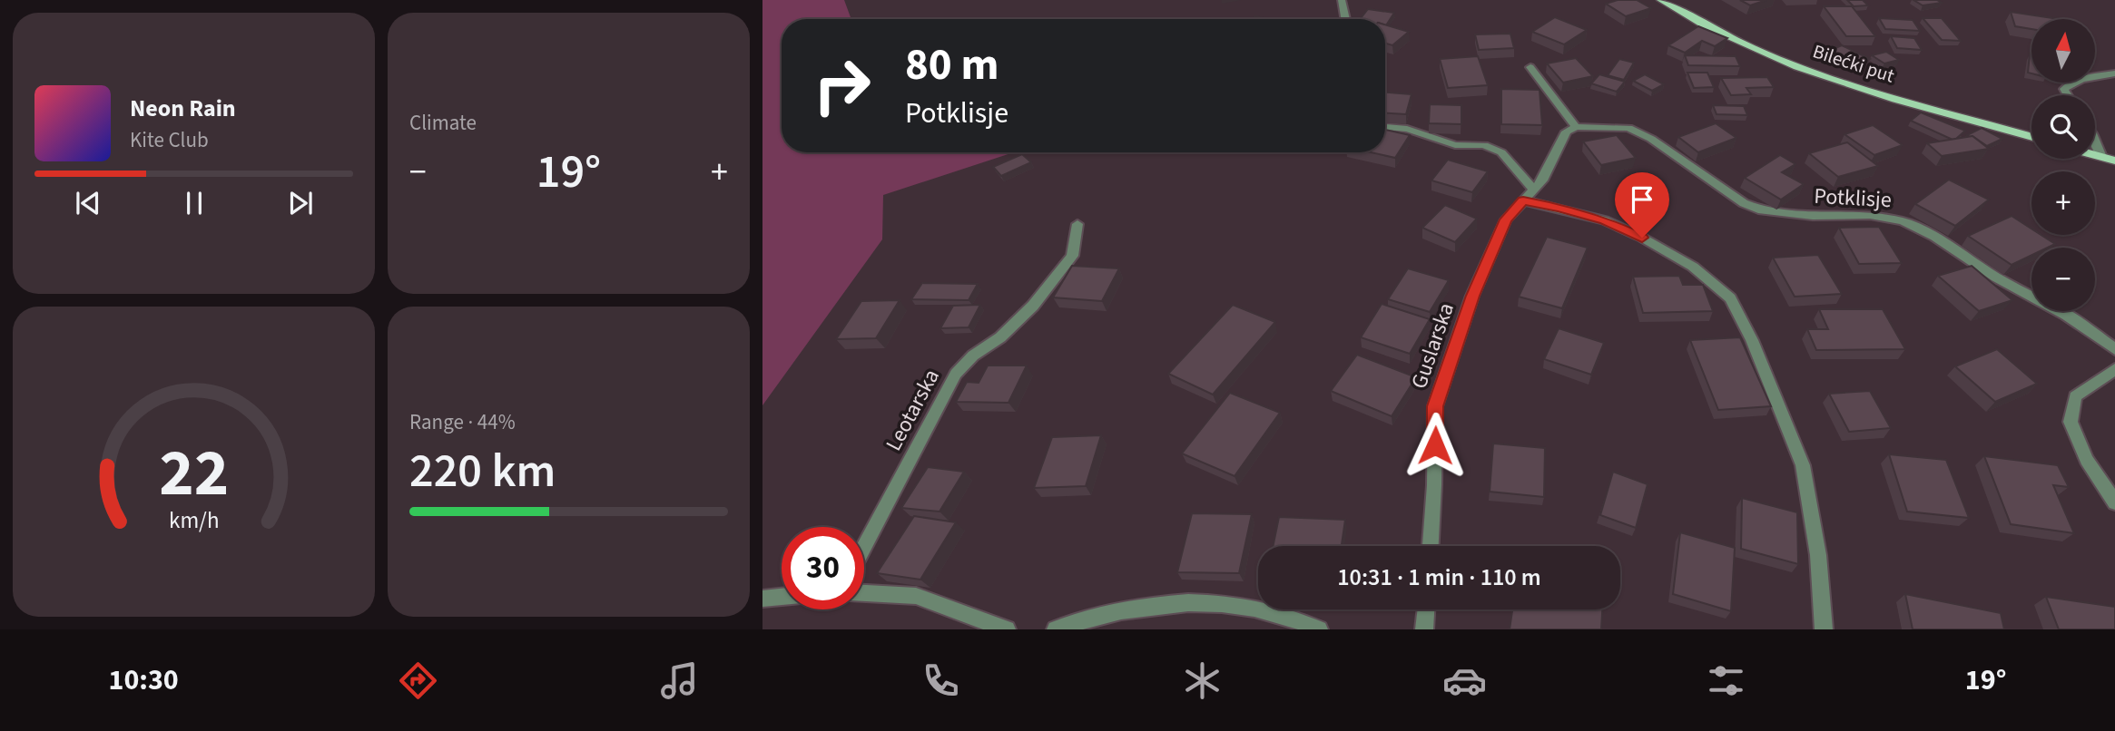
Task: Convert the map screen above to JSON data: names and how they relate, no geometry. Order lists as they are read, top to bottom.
{
  "streets": {
    "main road": ["Bilećki put"],
    "street": ["Potklisje", "Guslarska", "Leotarska"]
  },
  "crossings": [
    ["Potklisje", "Guslarska"]
  ],
  "north": "top",
  "page": {
    "tile": [
      "Climate",
      ["Range · 44%", "220 km"]
    ],
    "map_buttons": ["+", "−"],
    "turn": ["80 m", "Potklisje"],
    "song": ["Neon Rain", "Kite Club"],
    "heat": ["−", "19°", "+"],
    "limit": "30",
    "trip": "10:31 · 1 min · 110 m",
    "tabs": ["10:30", "19°"],
    "gauge": ["22", "km/h"]
  }
}
